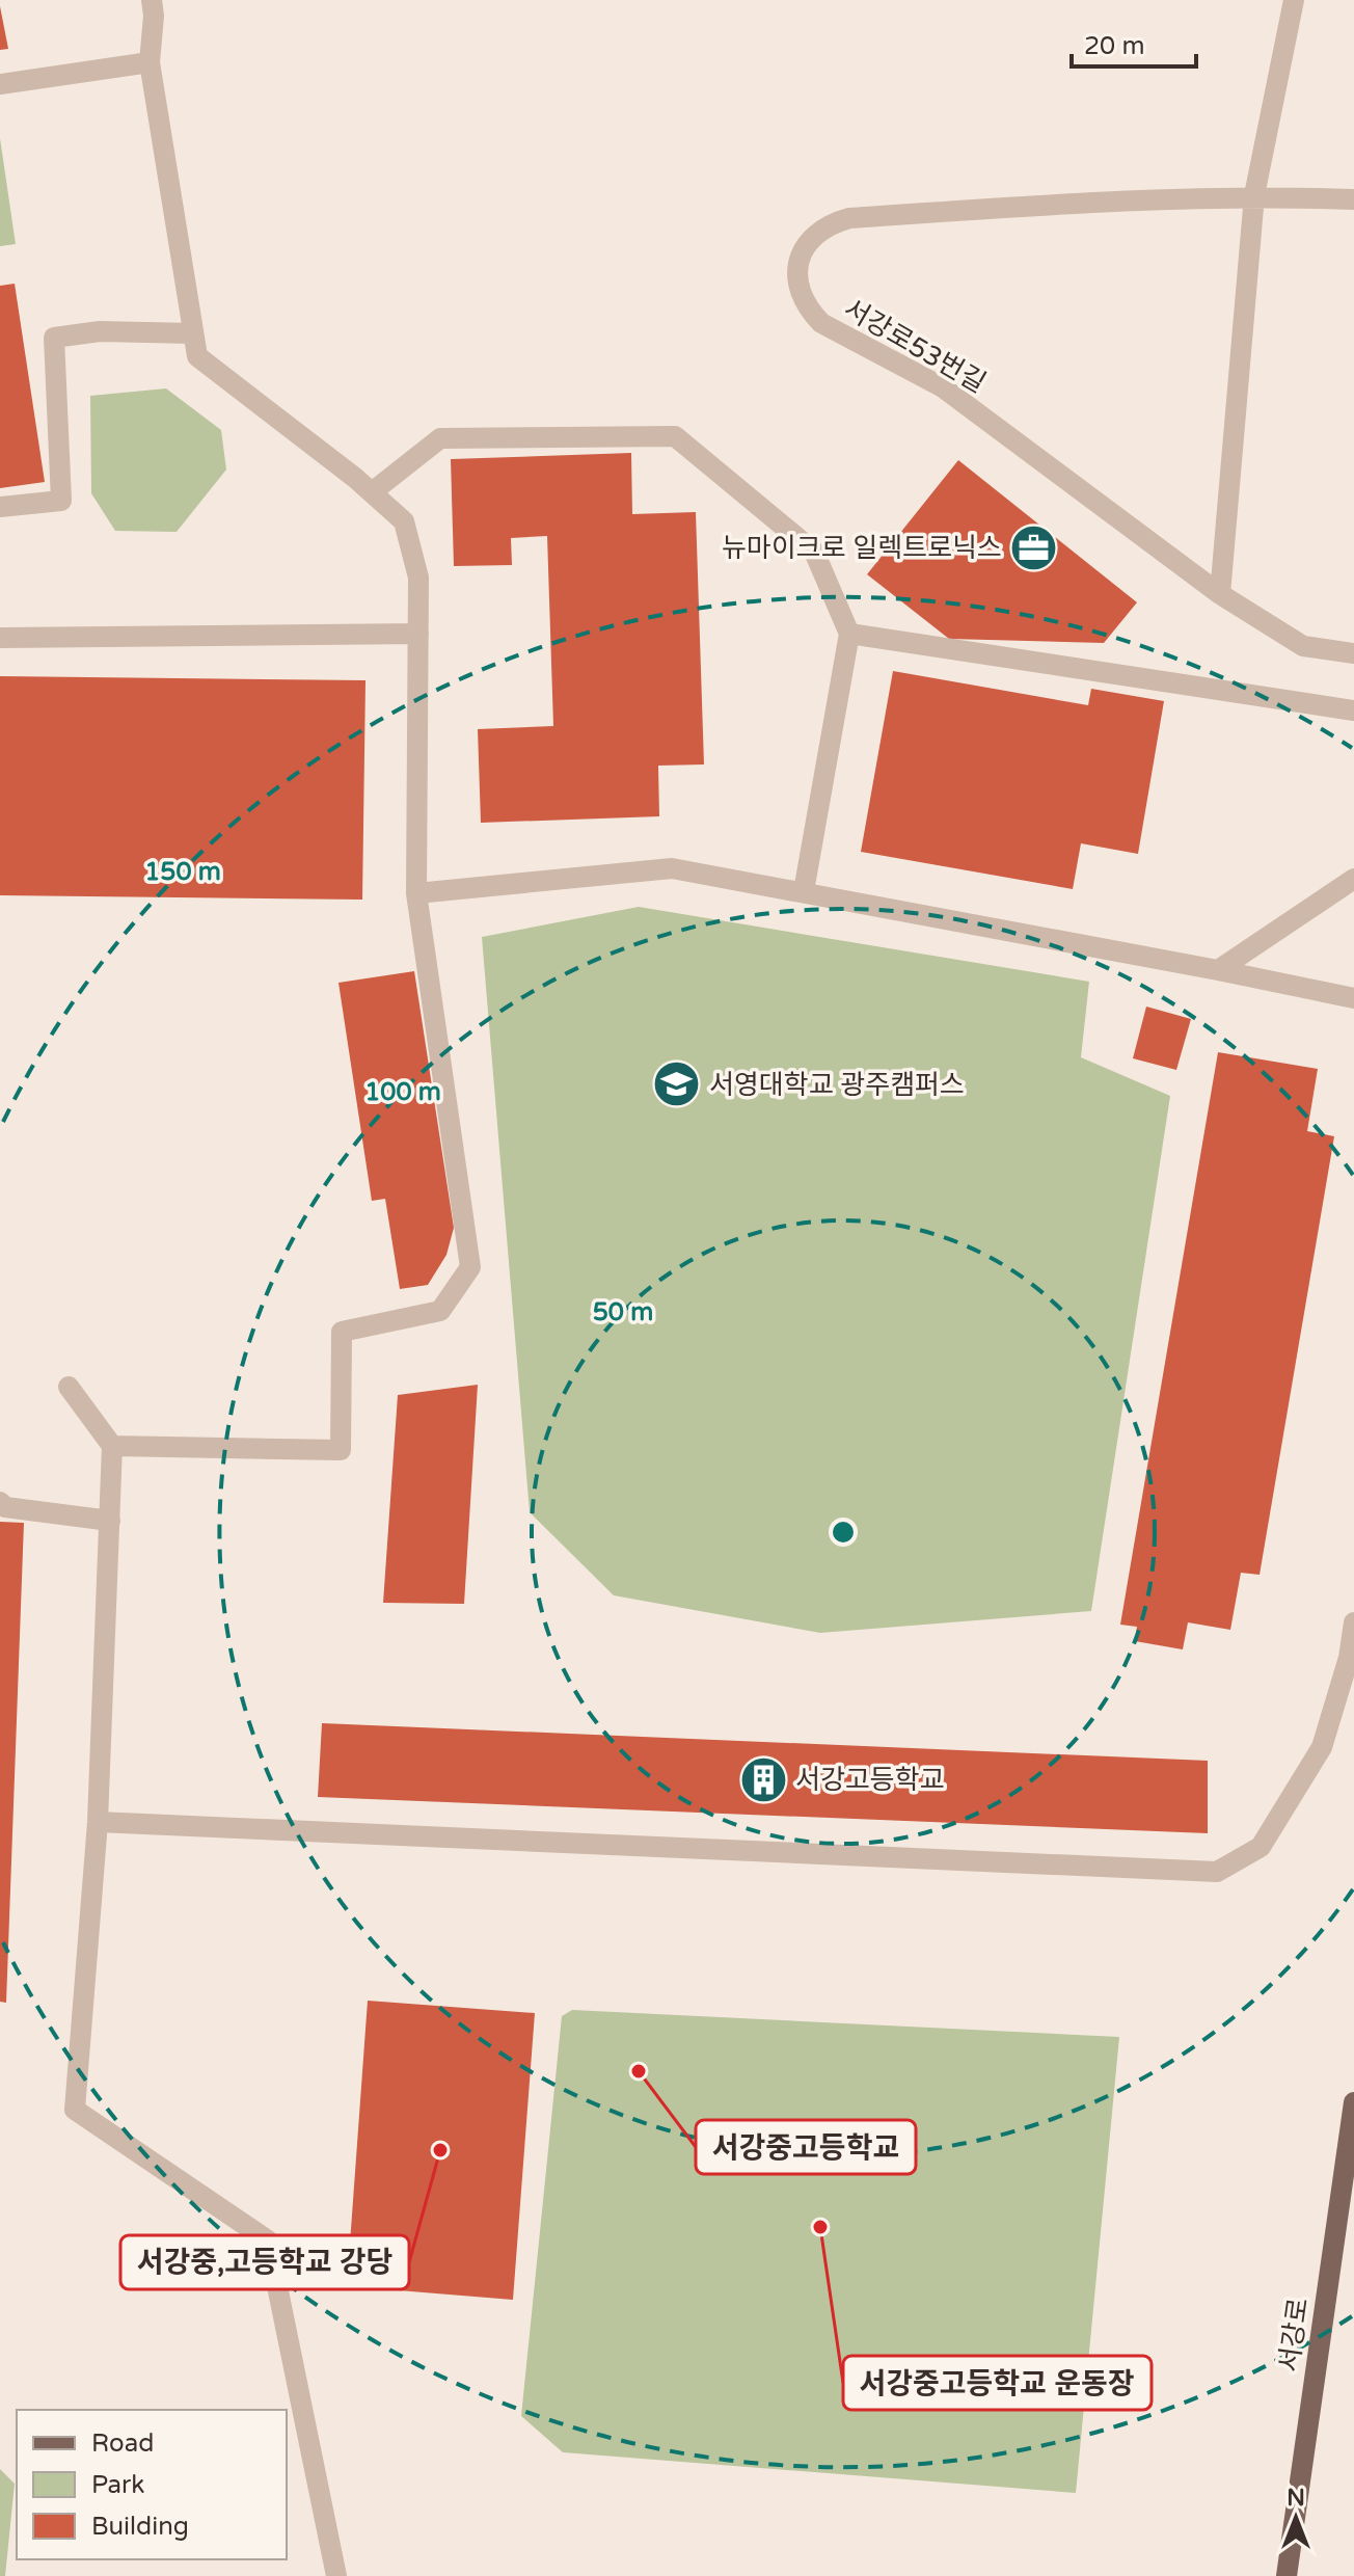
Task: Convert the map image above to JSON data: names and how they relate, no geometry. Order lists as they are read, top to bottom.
{
  "streets": {
    "main road": ["서강로"],
    "street": ["서강로53번길"]
  },
  "places": {
    "office": ["뉴마이크로 일렉트로닉스"],
    "school or university": ["서영대학교 광주캠퍼스"],
    "building": ["서강고등학교"],
    "other": ["서강중고등학교", "서강중,고등학교 강당", "서강중고등학교 운동장"]
  },
  "legend": ["Road", "Park", "Building"],
  "scale_bar": "20 m",
  "north": "top",
  "rings": ["150 m", "100 m", "50 m"]
}
